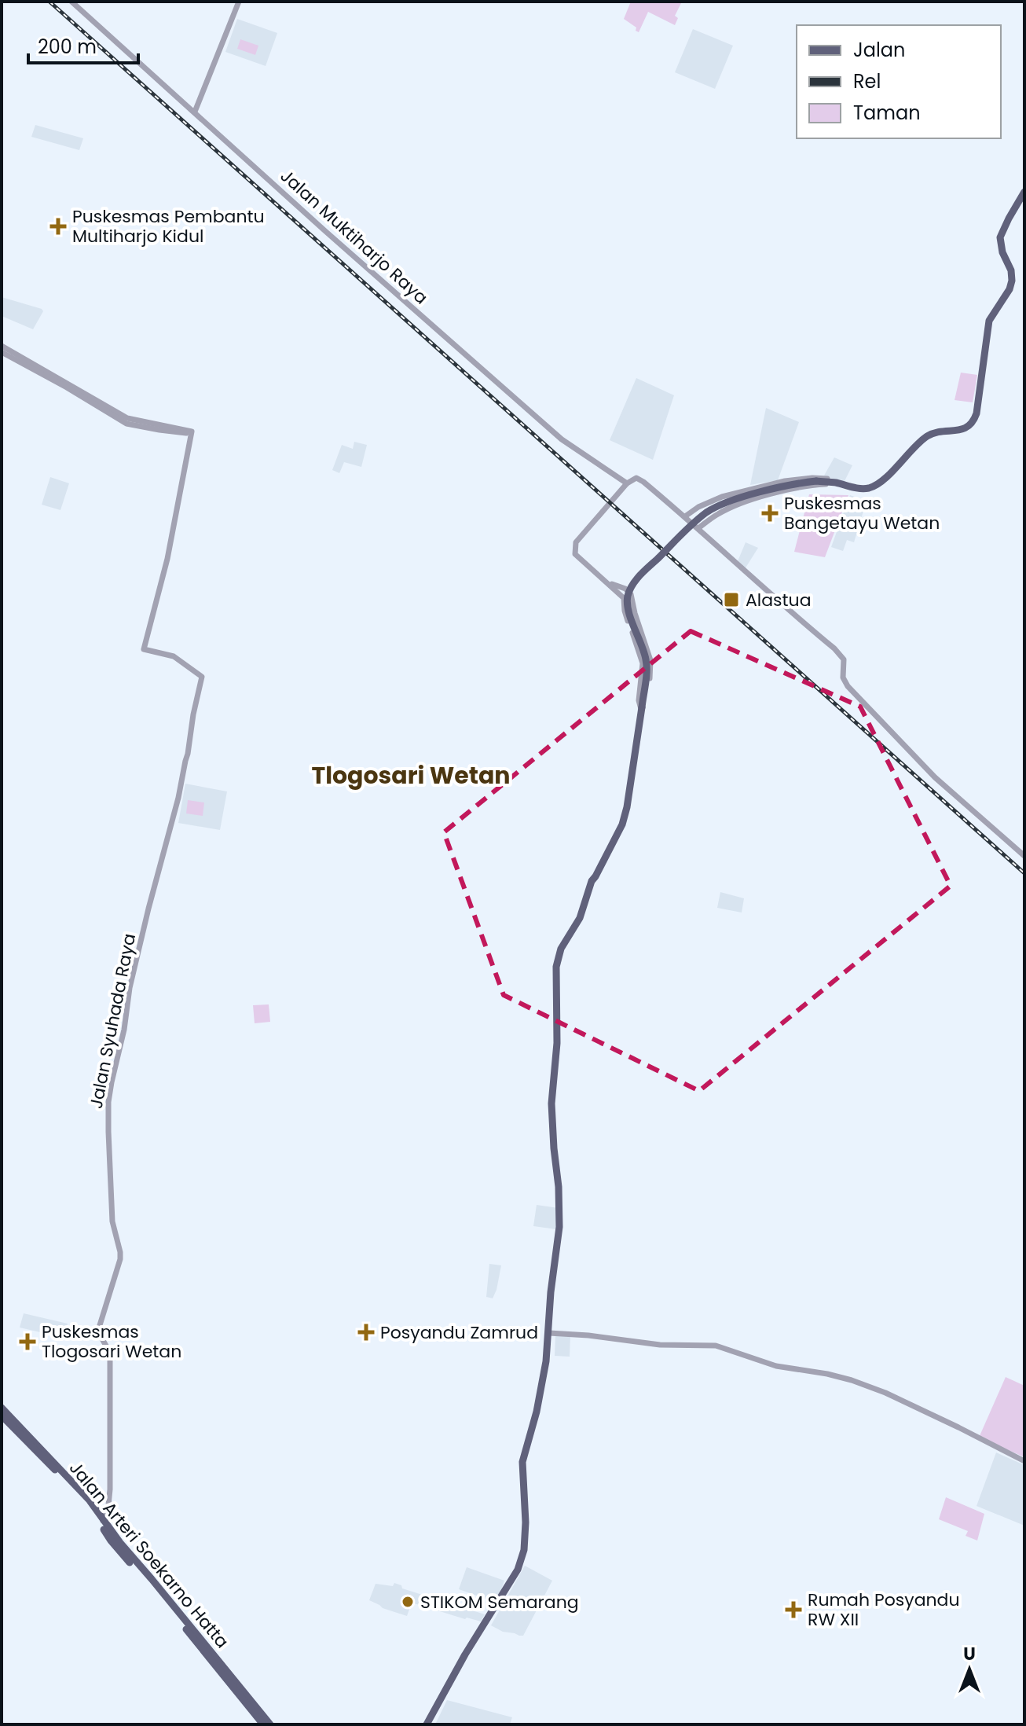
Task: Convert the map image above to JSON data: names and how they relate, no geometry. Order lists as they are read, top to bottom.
{
  "streets": {
    "main road": ["Jalan Arteri Soekarno Hatta"],
    "street": ["Jalan Muktiharjo Raya", "Jalan Syuhada Raya"]
  },
  "crossings": [
    ["Jalan Syuhada Raya", "Jalan Arteri Soekarno Hatta"]
  ],
  "districts": ["Tlogosari Wetan"],
  "places": {
    "health": [
      "Puskesmas Pembantu Multiharjo Kidul",
      "Puskesmas Bangetayu Wetan",
      "Posyandu Zamrud",
      "Puskesmas Tlogosari Wetan",
      "Rumah Posyandu RW XII"
    ],
    "transit": ["Alastua"],
    "other": ["STIKOM Semarang"]
  },
  "legend": ["Jalan", "Rel", "Taman"],
  "scale_bar": "200 m",
  "north": "top"
}
